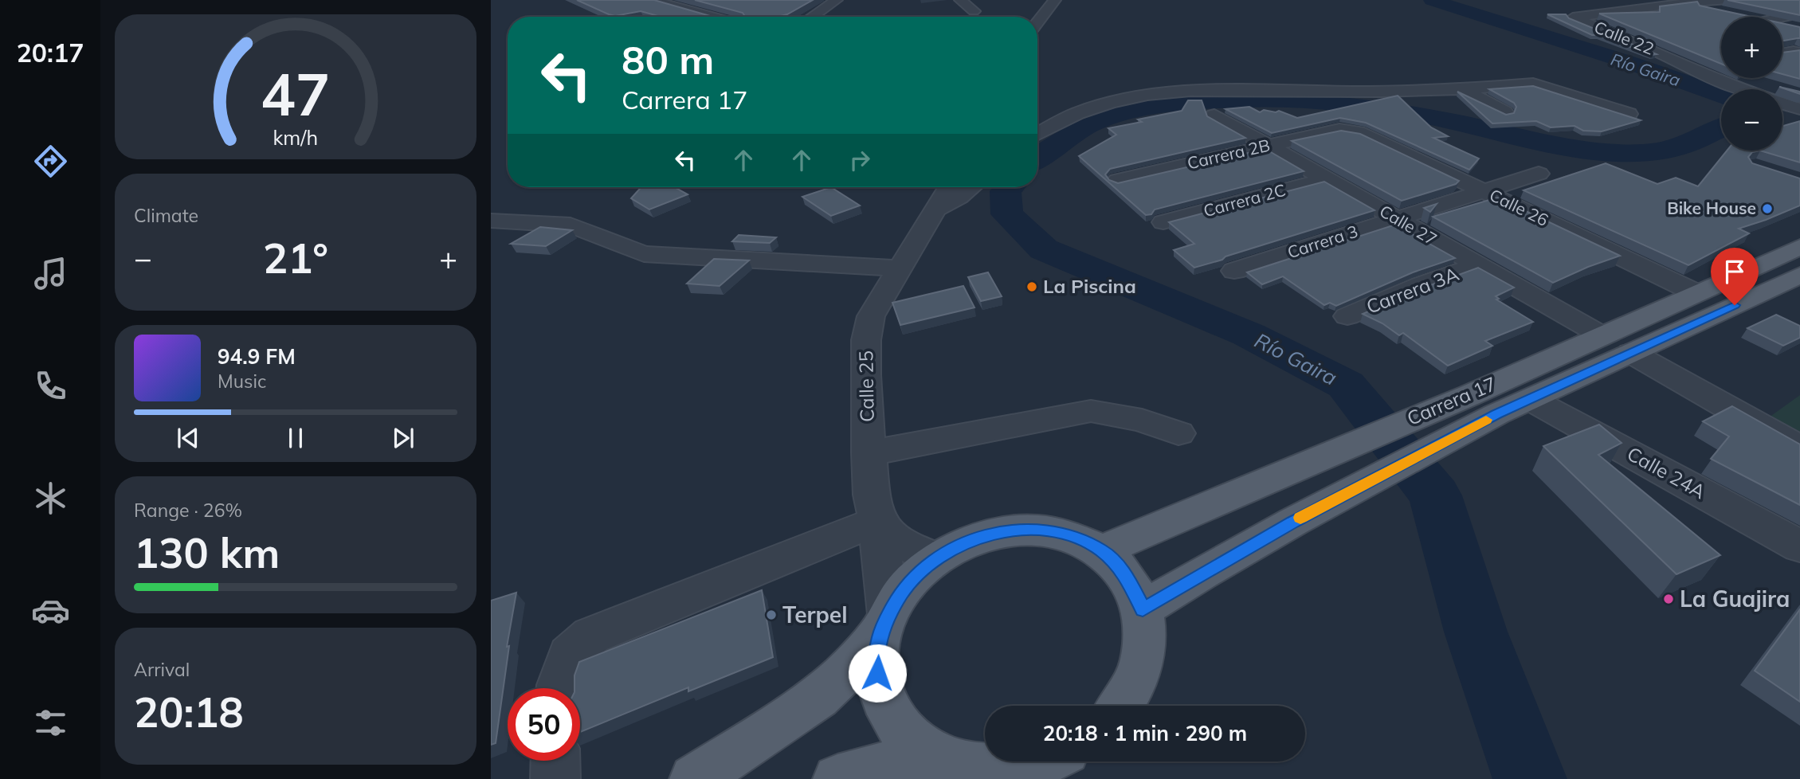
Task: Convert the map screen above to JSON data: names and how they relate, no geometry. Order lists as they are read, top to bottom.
{
  "streets": {
    "main road": ["Carrera 17"],
    "street": [
      "Calle 22",
      "Carrera 2B",
      "Carrera 2C",
      "Calle 26",
      "Calle 27",
      "Carrera 3",
      "Carrera 3A",
      "Calle 25",
      "Calle 24A"
    ]
  },
  "crossings": [
    ["Carrera 2B", "Calle 26"],
    ["Carrera 2B", "Calle 27"],
    ["Carrera 2C", "Calle 27"],
    ["Calle 26", "Carrera 3"],
    ["Calle 26", "Carrera 17"],
    ["Calle 27", "Carrera 3"],
    ["Calle 27", "Carrera 3A"],
    ["Calle 27", "Carrera 17"],
    ["Carrera 17", "Calle 24A"]
  ],
  "water": ["Río Gaira"],
  "places": [
    "Bike House",
    "La Piscina",
    "La Guajira",
    "Terpel"
  ],
  "page": {
    "tabs": "20:17",
    "map_buttons": ["+", "−"],
    "turn": ["80 m", "Carrera 17"],
    "tile": [
      "Climate",
      ["Range · 26%", "130 km"],
      ["Arrival", "20:18"]
    ],
    "heat": ["−", "21°", "+"],
    "song": ["94.9 FM", "Music"],
    "limit": "50",
    "trip": "20:18 · 1 min · 290 m",
    "gauge": ["47", "km/h"]
  }
}
